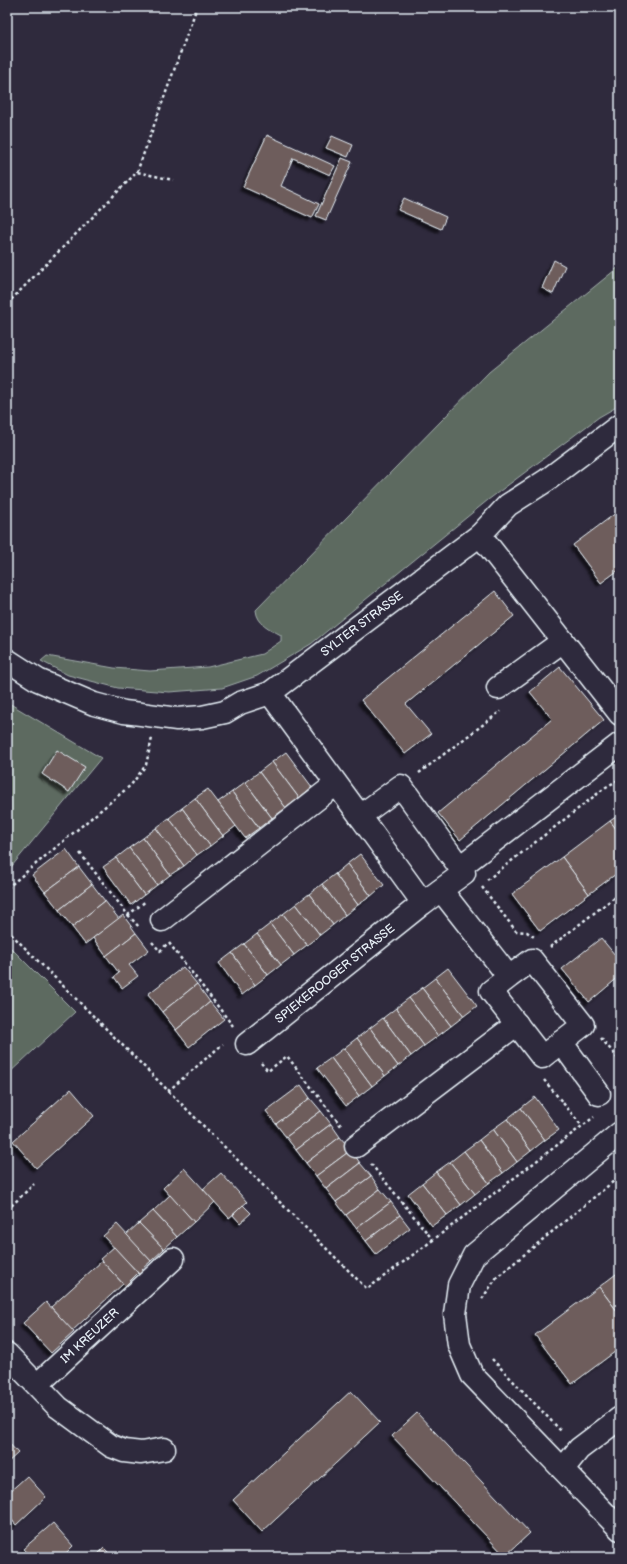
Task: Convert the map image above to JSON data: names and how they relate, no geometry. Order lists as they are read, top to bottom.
{
  "streets": {
    "street": ["SYLTER STRASSE", "SPIEKEROOGER STRASSE", "IM KREUZER"]
  }
}
